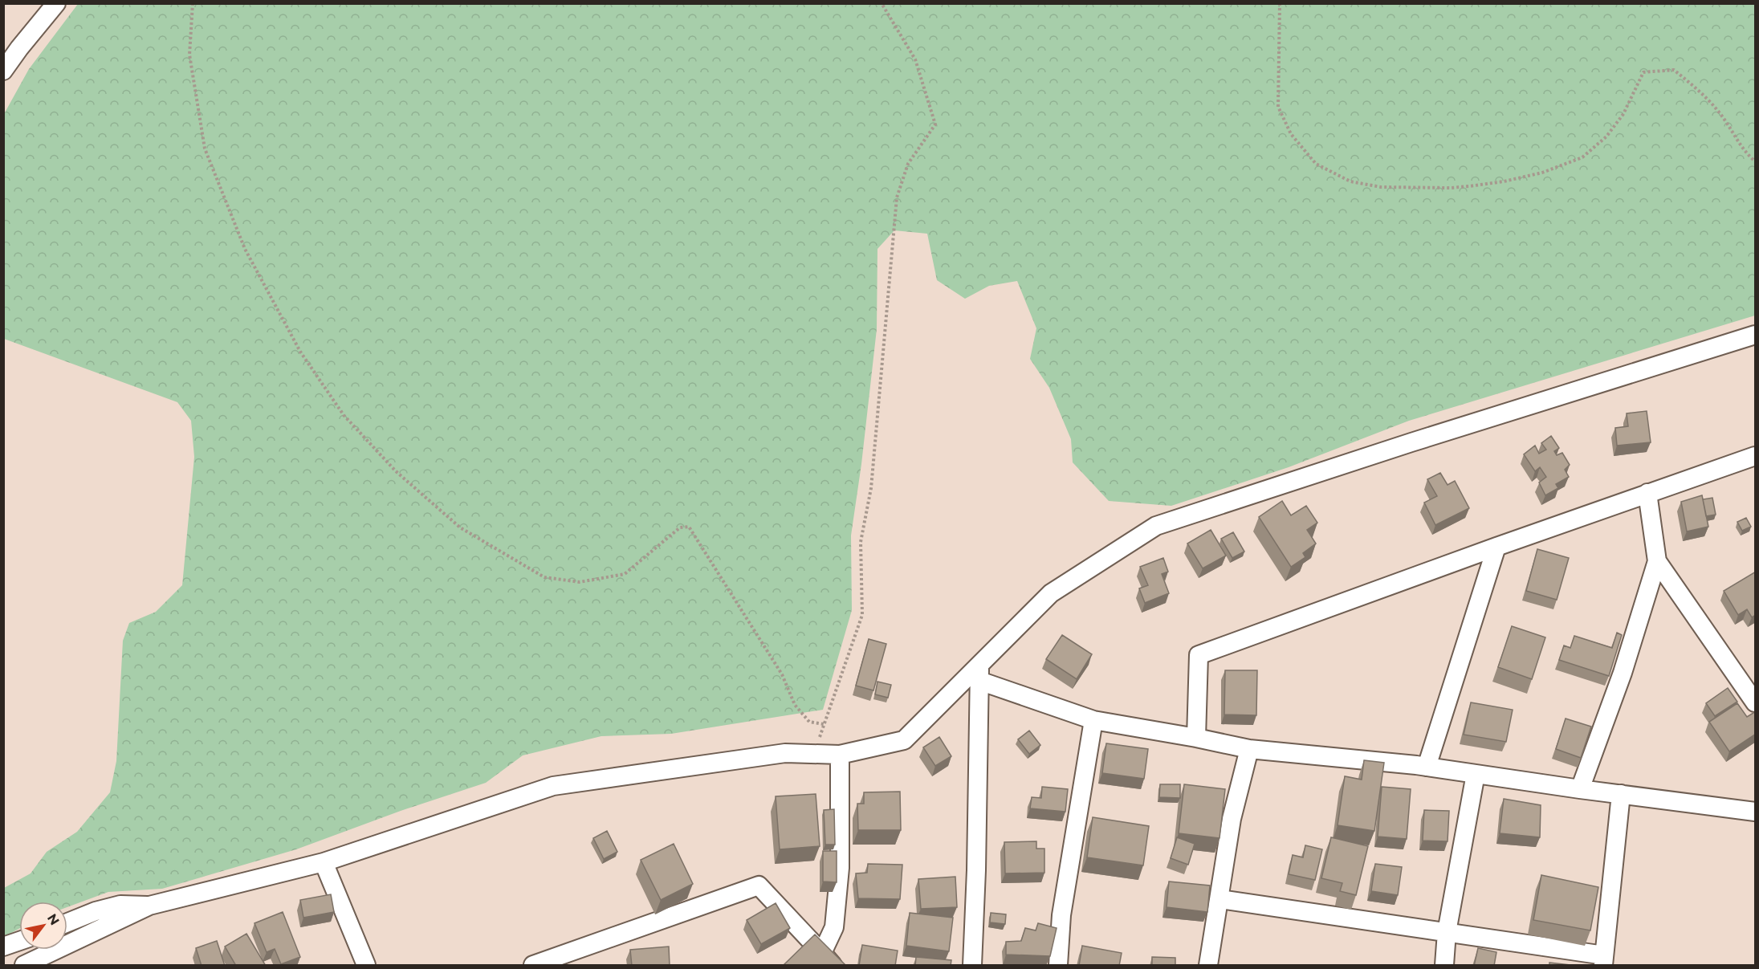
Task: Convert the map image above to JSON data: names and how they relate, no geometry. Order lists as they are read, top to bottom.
{
  "north": "top right"
}
